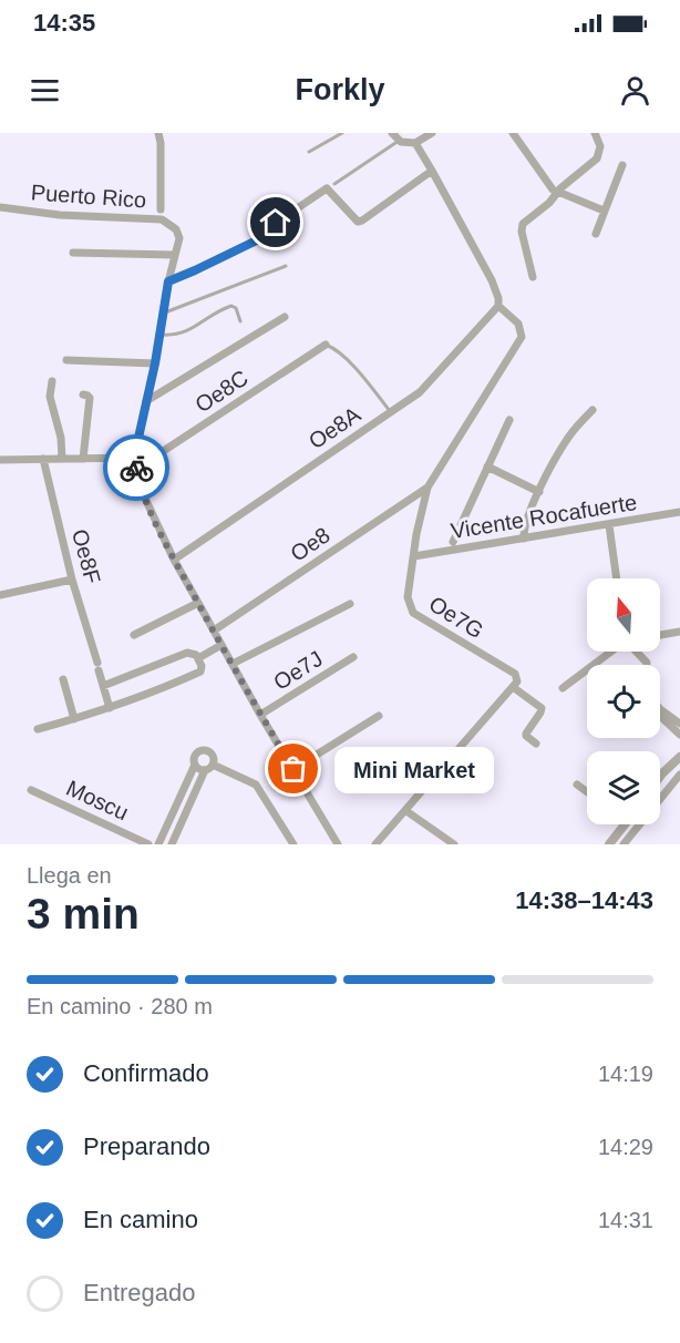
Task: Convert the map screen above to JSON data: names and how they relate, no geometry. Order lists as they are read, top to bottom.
{
  "streets": {
    "street": [
      "Puerto Rico",
      "Oe8C",
      "Oe8A",
      "Vicente Rocafuerte",
      "Oe8",
      "Oe8F",
      "Oe7G",
      "Oe7J",
      "Moscu"
    ]
  },
  "crossings": [
    ["Puerto Rico", "Oe8C"],
    ["Puerto Rico", "Oe8A"],
    ["Puerto Rico", "Oe8"],
    ["Puerto Rico", "Oe7J"],
    ["Oe8A", "Oe7G"],
    ["Vicente Rocafuerte", "Oe7G"],
    ["Oe8", "Oe7G"]
  ],
  "places": ["Mini Market"],
  "north": "top",
  "page": {
    "status": "14:35",
    "header": "Forkly",
    "bubble": "Mini Market",
    "heading": ["3 min", "Llega en", "14:38–14:43"],
    "bar": "En camino · 280 m",
    "list": [
      ["Confirmado", "14:19"],
      ["Preparando", "14:29"],
      ["En camino", "14:31"],
      "Entregado"
    ]
  }
}
